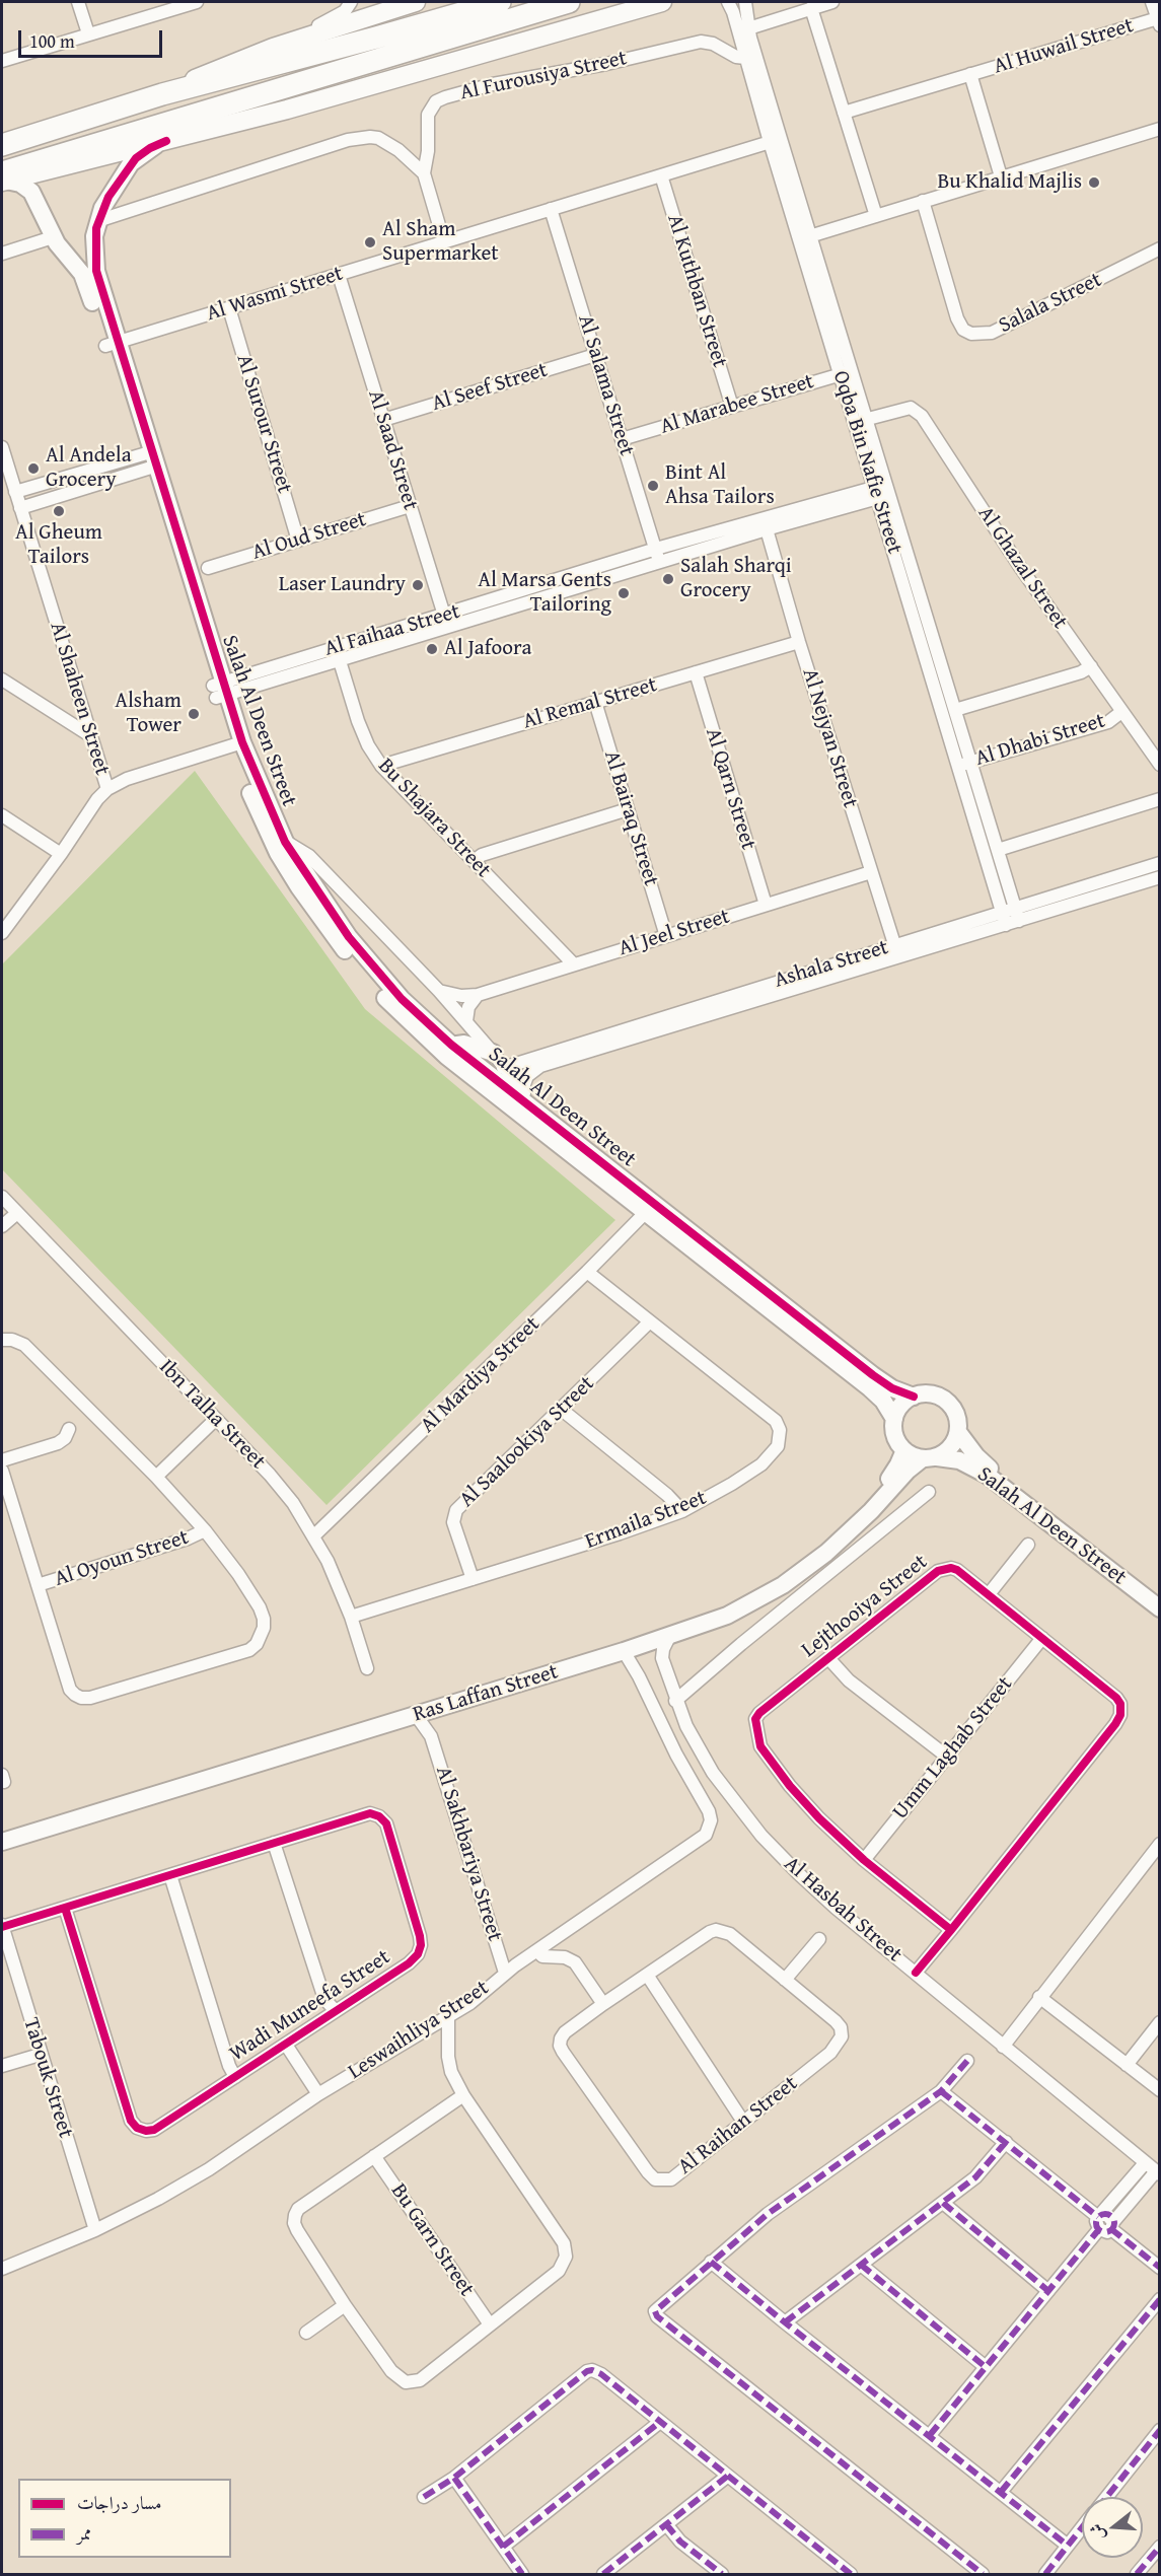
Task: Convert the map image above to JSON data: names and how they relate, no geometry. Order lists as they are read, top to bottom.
{
  "streets": {
    "main road": ["Al Furousiya Street"],
    "street": [
      "Al Huwail Street",
      "Al Kuthban Street",
      "Al Wasmi Street",
      "Salala Street",
      "Al Salama Street",
      "Al Seef Street",
      "Al Marabee Street",
      "Al Surour Street",
      "Al Saad Street",
      "Oqba Bin Nafie Street",
      "Al Oud Street",
      "Al Ghazal Street",
      "Al Faihaa Street",
      "Al Shaheen Street",
      "Al Remal Street",
      "Salah Al Deen Street",
      "Al Nejyan Street",
      "Al Dhabi Street",
      "Al Qarn Street",
      "Bu Shajara Street",
      "Al Bairaq Street",
      "Al Jeel Street",
      "Ashala Street",
      "Al Mardiya Street",
      "Ibn Talha Street",
      "Al Saalookiya Street",
      "Ermaila Street",
      "Al Oyoun Street",
      "Lejthooiya Street",
      "Ras Laffan Street",
      "Umm Laghab Street",
      "Al Sakhbariya Street",
      "Al Hasbah Street",
      "Wadi Muneefa Street",
      "Leswaihliya Street",
      "Tabouk Street",
      "Al Raihan Street",
      "Bu Garn Street"
    ]
  },
  "crossings": [
    ["Al Furousiya Street", "Oqba Bin Nafie Street"],
    ["Al Furousiya Street", "Salah Al Deen Street"],
    ["Al Kuthban Street", "Al Wasmi Street"],
    ["Al Kuthban Street", "Al Marabee Street"],
    ["Al Wasmi Street", "Al Salama Street"],
    ["Al Wasmi Street", "Al Surour Street"],
    ["Al Wasmi Street", "Al Saad Street"],
    ["Al Wasmi Street", "Oqba Bin Nafie Street"],
    ["Al Wasmi Street", "Salah Al Deen Street"],
    ["Al Salama Street", "Al Seef Street"],
    ["Al Salama Street", "Al Marabee Street"],
    ["Al Salama Street", "Al Faihaa Street"],
    ["Al Seef Street", "Al Saad Street"],
    ["Al Marabee Street", "Oqba Bin Nafie Street"],
    ["Al Surour Street", "Al Oud Street"],
    ["Al Saad Street", "Al Oud Street"],
    ["Al Saad Street", "Al Faihaa Street"],
    ["Oqba Bin Nafie Street", "Al Ghazal Street"],
    ["Oqba Bin Nafie Street", "Al Faihaa Street"],
    ["Oqba Bin Nafie Street", "Al Dhabi Street"],
    ["Oqba Bin Nafie Street", "Ashala Street"],
    ["Al Ghazal Street", "Al Dhabi Street"],
    ["Al Faihaa Street", "Salah Al Deen Street"],
    ["Al Faihaa Street", "Al Nejyan Street"],
    ["Al Faihaa Street", "Bu Shajara Street"],
    ["Al Shaheen Street", "Salah Al Deen Street"],
    ["Al Remal Street", "Al Nejyan Street"],
    ["Al Remal Street", "Al Qarn Street"],
    ["Al Remal Street", "Bu Shajara Street"],
    ["Al Remal Street", "Al Bairaq Street"],
    ["Salah Al Deen Street", "Al Jeel Street"],
    ["Salah Al Deen Street", "Ashala Street"],
    ["Salah Al Deen Street", "Al Mardiya Street"],
    ["Salah Al Deen Street", "Ras Laffan Street"],
    ["Al Nejyan Street", "Al Jeel Street"],
    ["Al Nejyan Street", "Ashala Street"],
    ["Al Qarn Street", "Al Jeel Street"],
    ["Bu Shajara Street", "Al Jeel Street"],
    ["Al Bairaq Street", "Al Jeel Street"],
    ["Al Mardiya Street", "Ibn Talha Street"],
    ["Al Mardiya Street", "Ermaila Street"],
    ["Ibn Talha Street", "Ermaila Street"],
    ["Al Saalookiya Street", "Ermaila Street"],
    ["Lejthooiya Street", "Umm Laghab Street"],
    ["Lejthooiya Street", "Al Hasbah Street"],
    ["Ras Laffan Street", "Al Sakhbariya Street"],
    ["Ras Laffan Street", "Al Hasbah Street"],
    ["Ras Laffan Street", "Leswaihliya Street"],
    ["Al Sakhbariya Street", "Leswaihliya Street"],
    ["Wadi Muneefa Street", "Leswaihliya Street"],
    ["Wadi Muneefa Street", "Tabouk Street"],
    ["Leswaihliya Street", "Tabouk Street"]
  ],
  "places": [
    "Bu Khalid Majlis",
    "Al Sham Supermarket",
    "Al Andela Grocery",
    "Bint Al Ahsa Tailors",
    "Al Gheum Tailors",
    "Salah Sharqi Grocery",
    "Laser Laundry",
    "Al Marsa Gents Tailoring",
    "Al Jafoora",
    "Alsham Tower"
  ],
  "legend": ["مسار دراجات", "ممر"],
  "scale_bar": "100 m",
  "north": "left"
}
